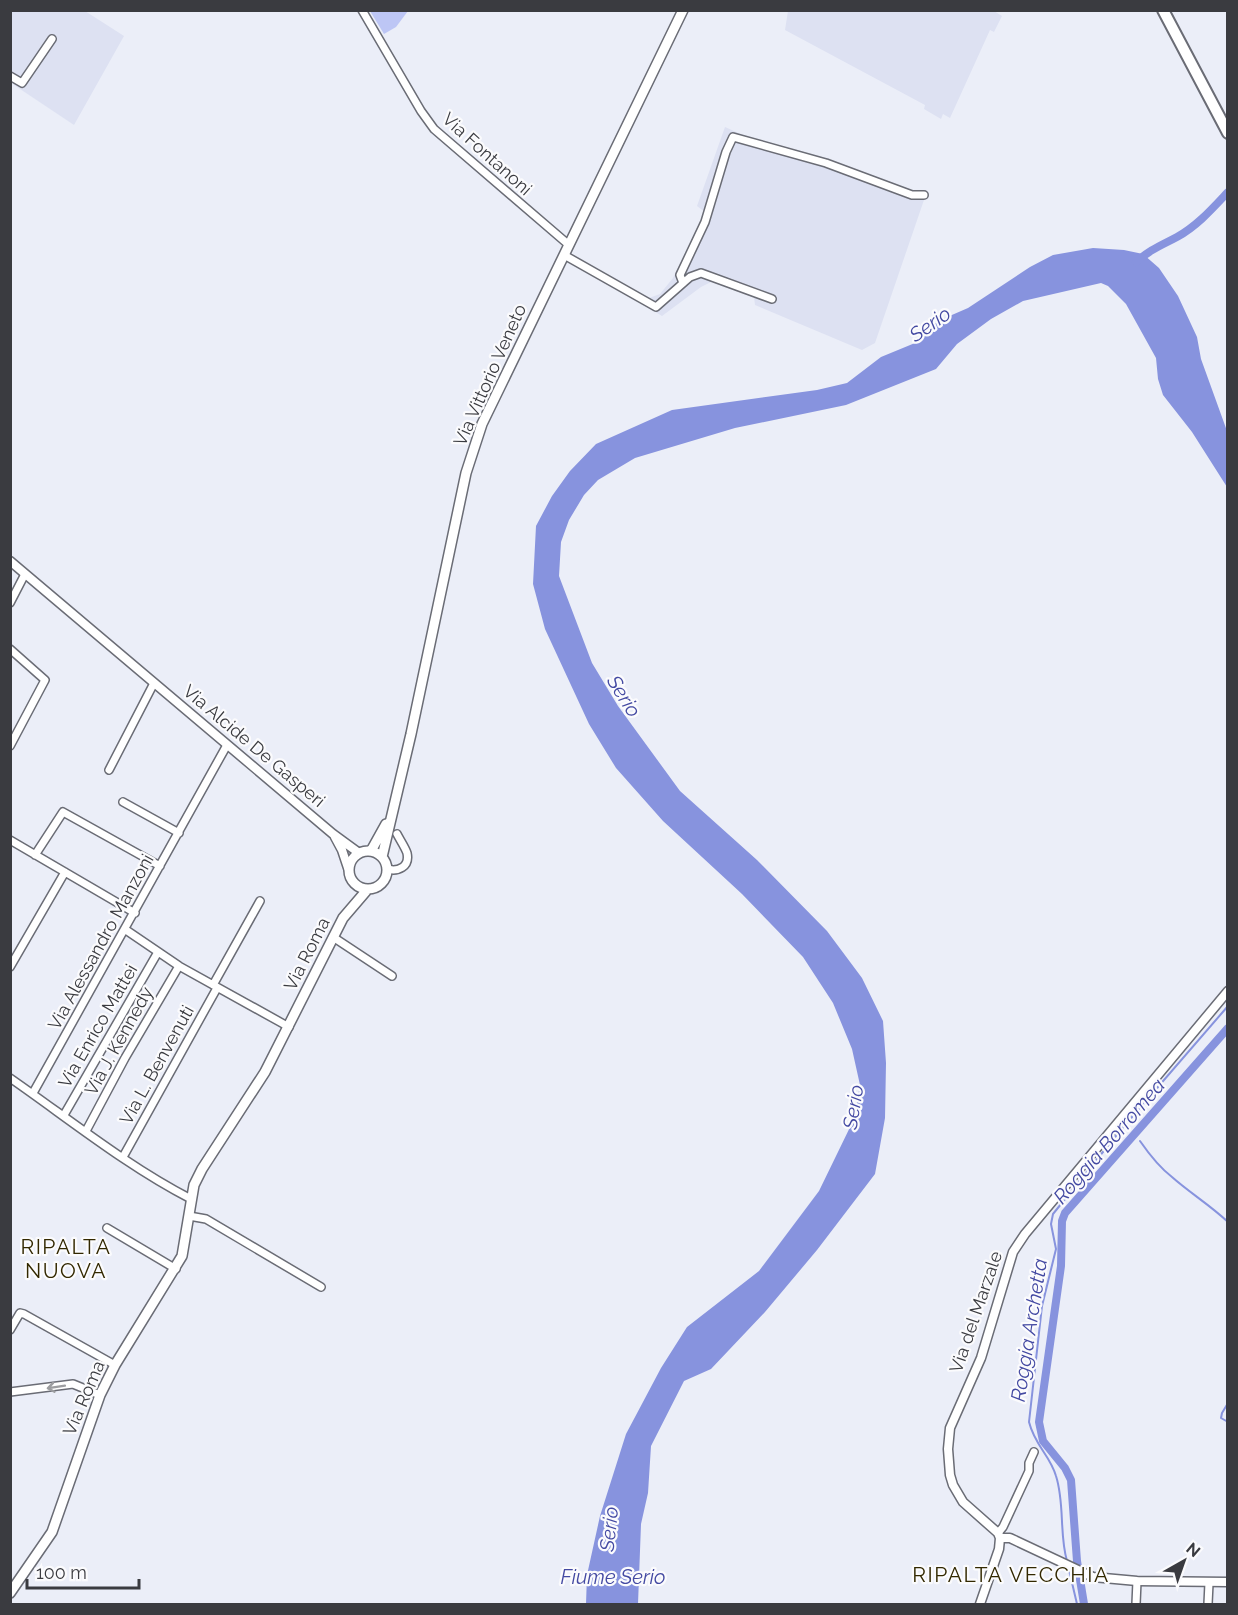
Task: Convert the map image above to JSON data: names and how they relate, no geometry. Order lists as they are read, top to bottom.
{
  "streets": {
    "main road": ["Via Vittorio Veneto", "Via Roma"],
    "street": [
      "Via Fontanoni",
      "Via Alcide De Gasperi",
      "Via Alessandro Manzoni",
      "Via Enrico Mattei",
      "Via J. Kennedy",
      "Via L. Benvenuti",
      "Via del Marzale"
    ]
  },
  "crossings": [
    ["Via Fontanoni", "Via Vittorio Veneto"],
    ["Via Alcide De Gasperi", "Via Alessandro Manzoni"]
  ],
  "districts": ["RIPALTA NUOVA", "RIPALTA VECCHIA"],
  "water": [
    "Serio",
    "Roggia Borromea",
    "Roggia Archetta",
    "Fiume Serio"
  ],
  "scale_bar": "100 m",
  "north": "top right"
}
